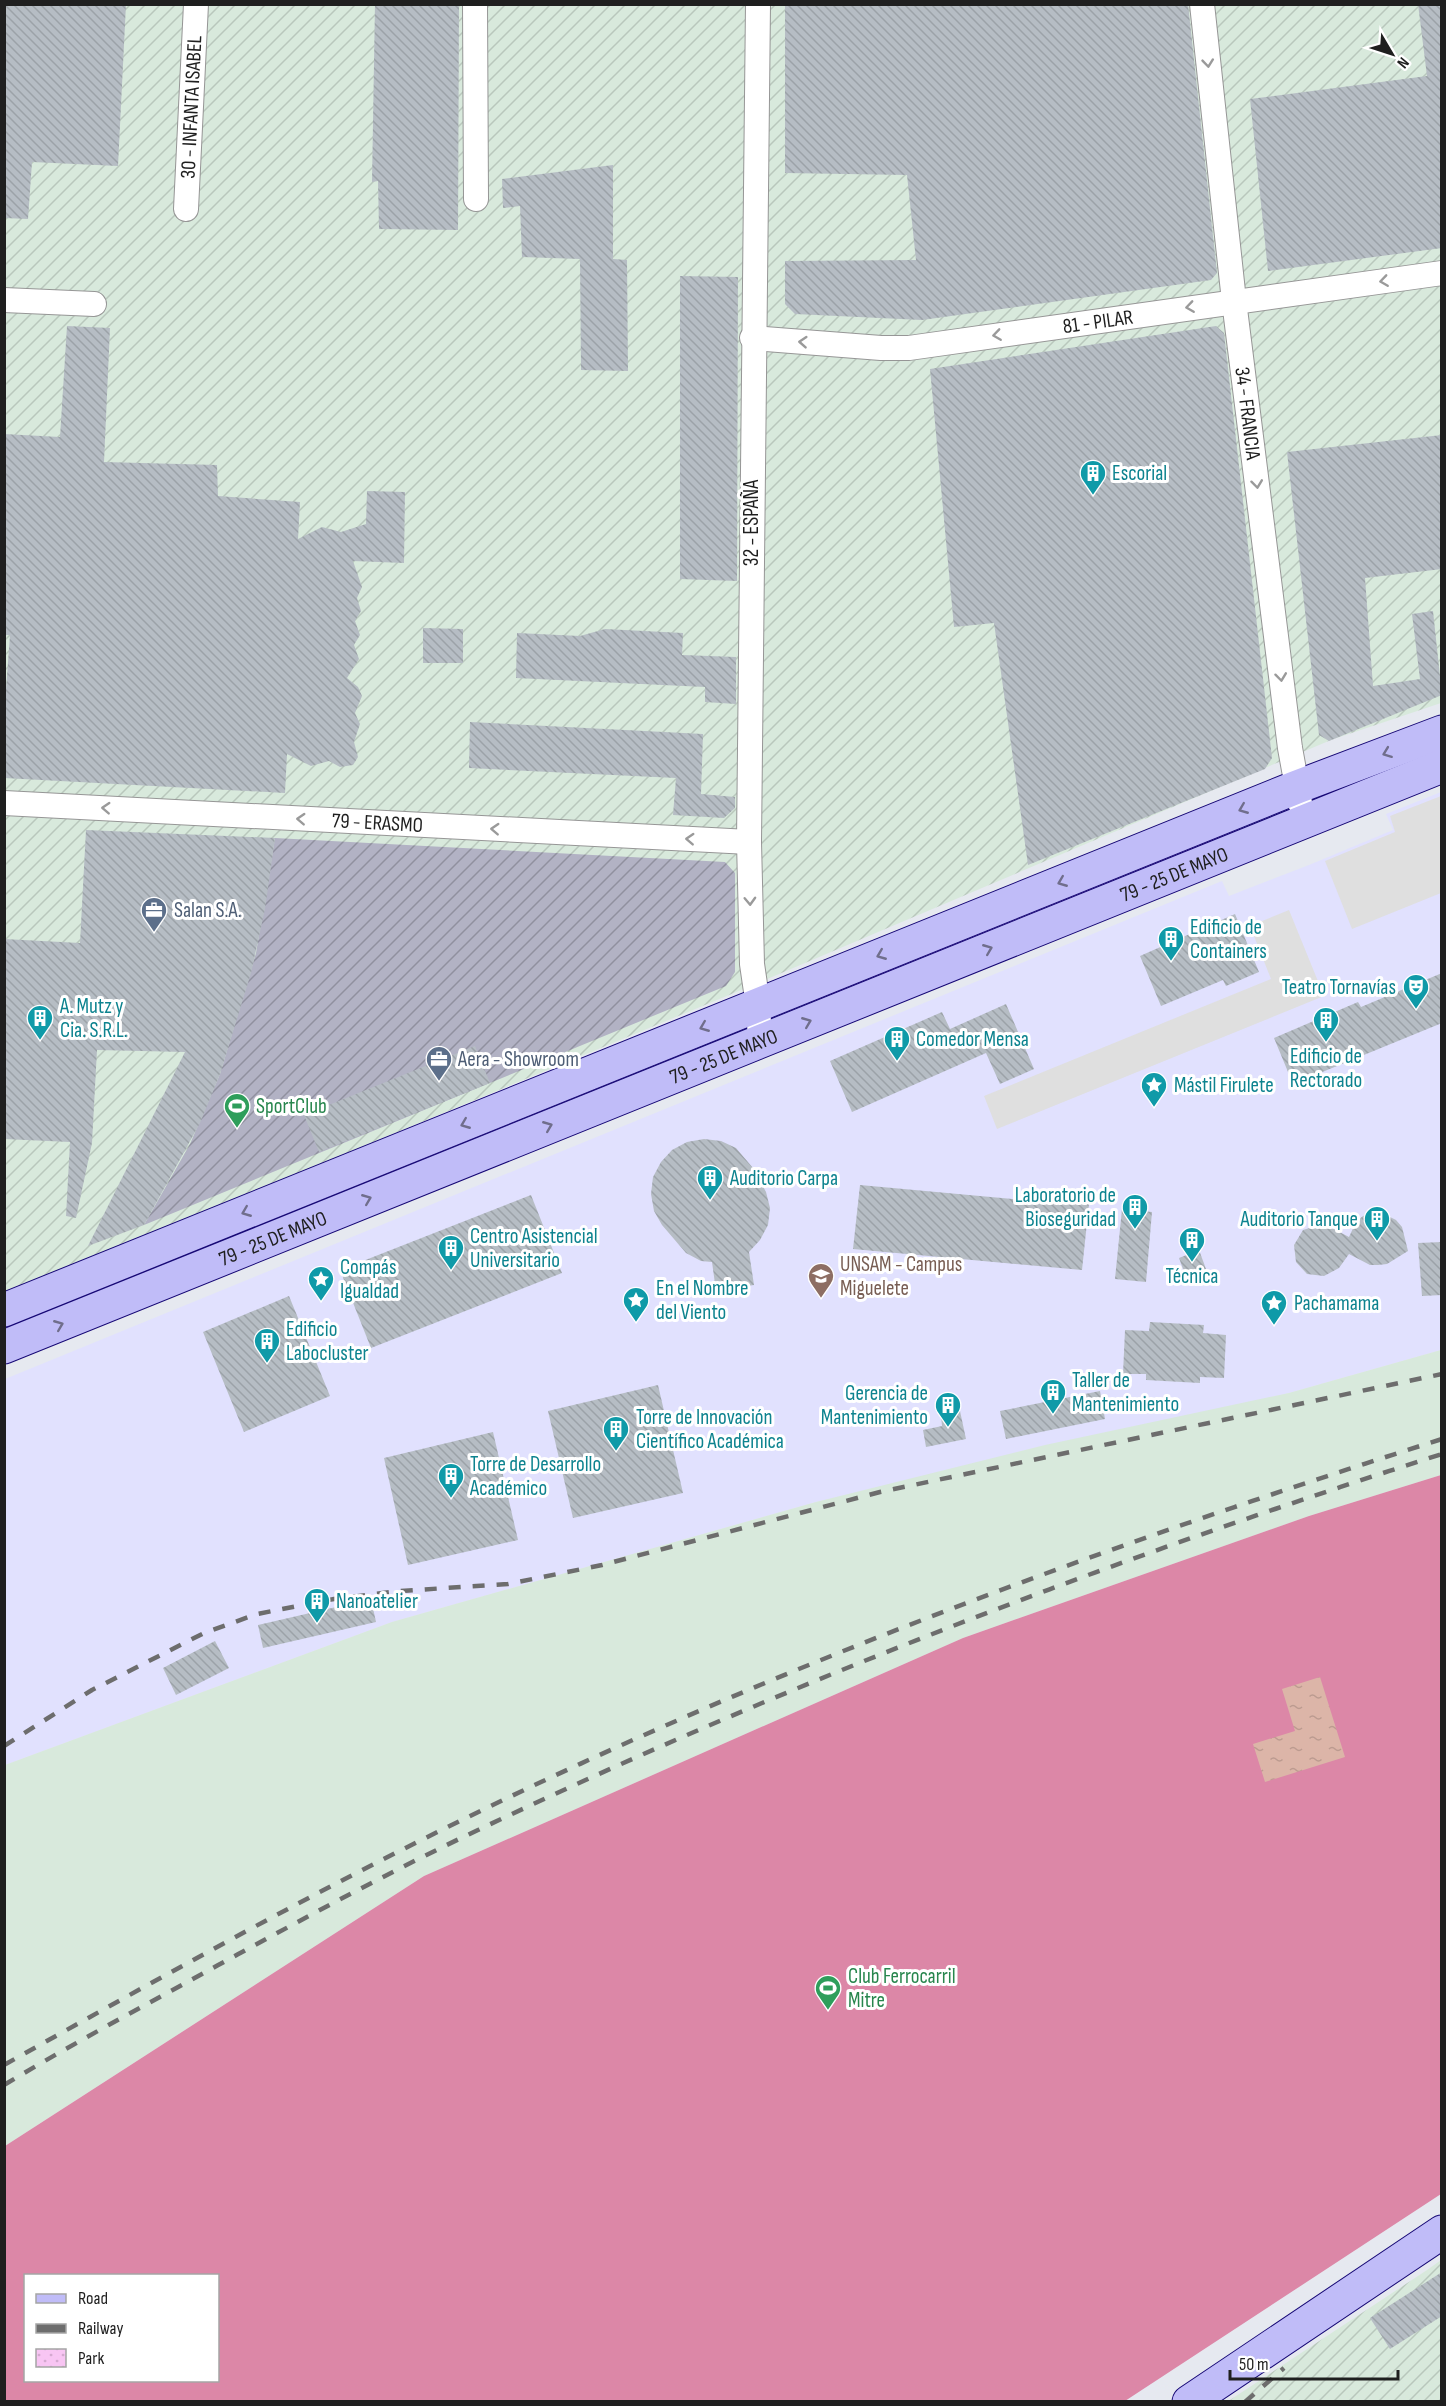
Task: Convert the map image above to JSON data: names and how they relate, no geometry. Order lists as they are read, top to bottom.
{
  "streets": {
    "main road": ["79 - 25 DE MAYO"],
    "street": [
      "30 - INFANTA ISABEL",
      "81 - PILAR",
      "34 - FRANCIA",
      "32 - ESPAÑA",
      "79 - ERASMO"
    ]
  },
  "crossings": [
    ["81 - PILAR", "34 - FRANCIA"],
    ["81 - PILAR", "32 - ESPAÑA"],
    ["34 - FRANCIA", "79 - 25 DE MAYO"],
    ["32 - ESPAÑA", "79 - ERASMO"],
    ["32 - ESPAÑA", "79 - 25 DE MAYO"]
  ],
  "one_way": ["81 - PILAR", "34 - FRANCIA", "79 - ERASMO"],
  "places": {
    "building": [
      "Escorial",
      "Edificio de Containers",
      "A. Mutz y Cia. S.R.L.",
      "Edificio de Rectorado",
      "Comedor Mensa",
      "Auditorio Carpa",
      "Laboratorio de Bioseguridad",
      "Auditorio Tanque",
      "Técnica",
      "Centro Asistencial Universitario",
      "Edificio Labocluster",
      "Taller de Mantenimiento",
      "Gerencia de Mantenimiento",
      "Torre de Innovación Científico Académica",
      "Torre de Desarrollo Académico",
      "Nanoatelier"
    ],
    "office": ["Salan S.A.", "Aera - Showroom"],
    "theatre": ["Teatro Tornavías"],
    "place": [
      "Mástil Firulete",
      "Compás Igualdad",
      "En el Nombre del Viento",
      "Pachamama"
    ],
    "sports": ["SportClub", "Club Ferrocarril Mitre"],
    "school or university": ["UNSAM - Campus Miguelete"]
  },
  "legend": ["Road", "Railway", "Park"],
  "scale_bar": "50 m",
  "north": "bottom right"
}
